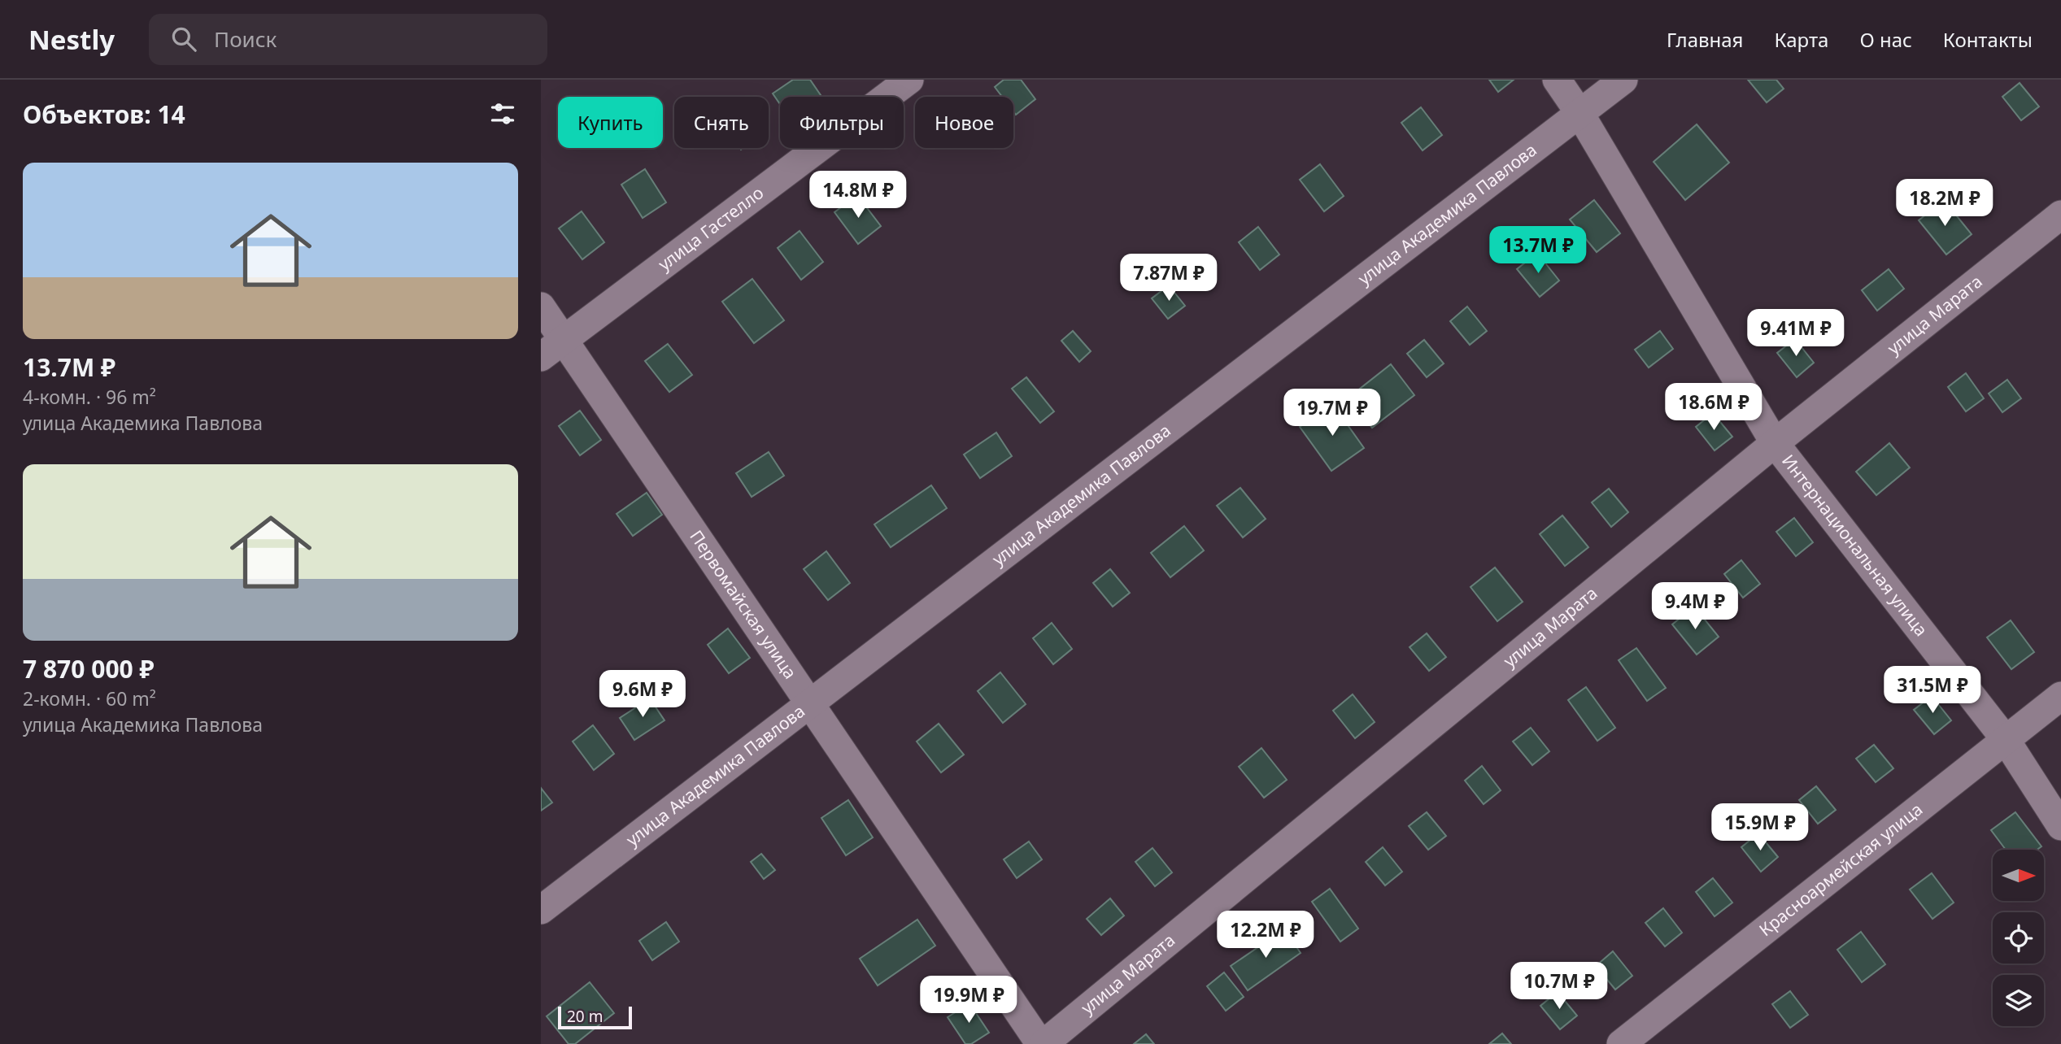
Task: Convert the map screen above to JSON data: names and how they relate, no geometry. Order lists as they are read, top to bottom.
{
  "streets": {
    "street": [
      "улица Академика Павлова",
      "улица Гастелло",
      "улица Марата",
      "Интернациональная улица",
      "Первомайская улица",
      "Красноармейская улица"
    ]
  },
  "crossings": [
    ["улица Академика Павлова", "Интернациональная улица"],
    ["улица Академика Павлова", "Первомайская улица"],
    ["улица Гастелло", "Первомайская улица"],
    ["улица Марата", "Интернациональная улица"],
    ["улица Марата", "Первомайская улица"],
    ["Интернациональная улица", "Красноармейская улица"]
  ],
  "scale_bar": "20 m",
  "north": "right",
  "page": {
    "header": "Nestly",
    "search": "Поиск",
    "nav": [
      "Главная",
      "Карта",
      "О нас",
      "Контакты"
    ],
    "heading": "Объектов: 14",
    "chip": [
      "Купить",
      "Снять",
      "Фильтры",
      "Новое"
    ],
    "list": [
      {
        "name": "13.7M ₽",
        "note": "4-комн. · 96 m² · улица Академика Павлова"
      },
      {
        "name": "7 870 000 ₽",
        "note": "2-комн. · 60 m² · улица Академика Павлова"
      }
    ],
    "price": [
      "14.8M ₽",
      "18.2M ₽",
      "13.7M ₽",
      "7.87M ₽",
      "9.41M ₽",
      "18.6M ₽",
      "19.7M ₽",
      "9.4M ₽",
      "31.5M ₽",
      "9.6M ₽",
      "15.9M ₽",
      "12.2M ₽",
      "10.7M ₽",
      "19.9M ₽"
    ],
    "scale": "20 m"
  }
}
